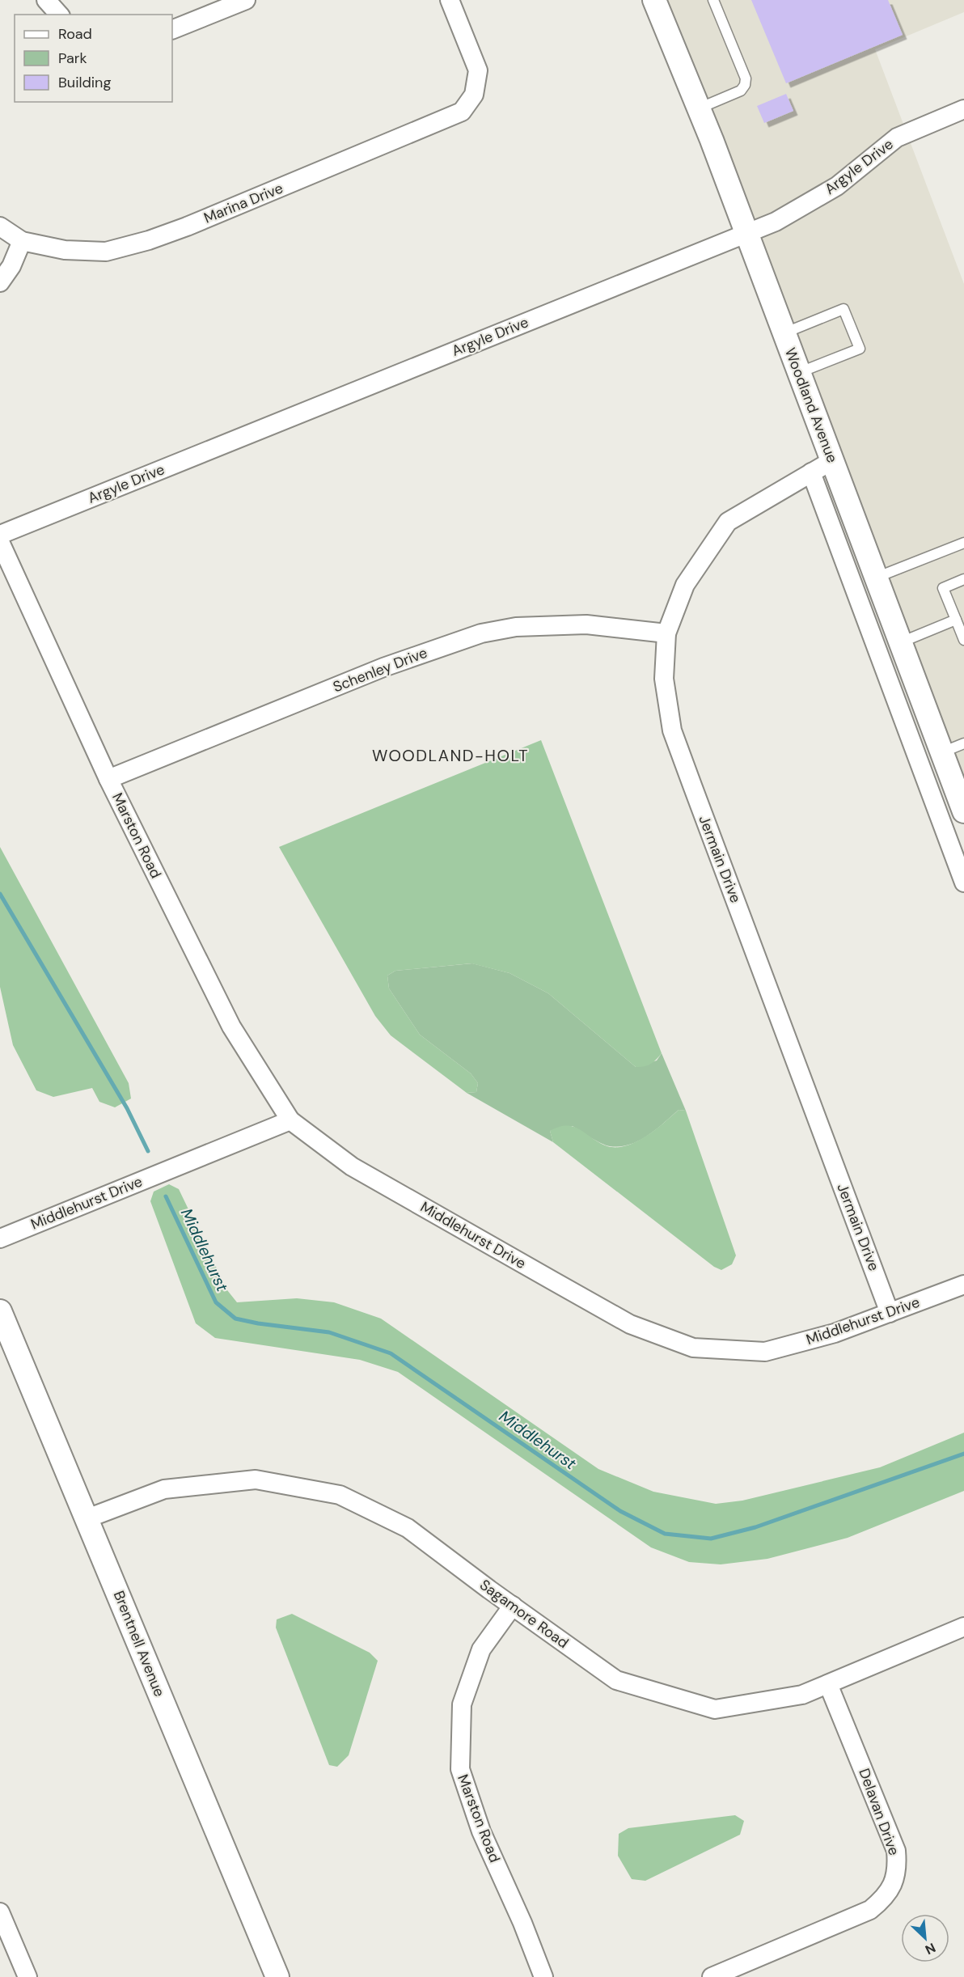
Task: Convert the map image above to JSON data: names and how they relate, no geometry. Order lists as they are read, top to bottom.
{
  "streets": {
    "street": [
      "Argyle Drive",
      "Marina Drive",
      "Woodland Avenue",
      "Schenley Drive",
      "Marston Road",
      "Jermain Drive",
      "Middlehurst Drive",
      "Sagamore Road",
      "Brentnell Avenue",
      "Delavan Drive"
    ]
  },
  "crossings": [
    ["Argyle Drive", "Woodland Avenue"],
    ["Woodland Avenue", "Jermain Drive"],
    ["Schenley Drive", "Marston Road"],
    ["Schenley Drive", "Jermain Drive"],
    ["Marston Road", "Middlehurst Drive"],
    ["Marston Road", "Sagamore Road"],
    ["Jermain Drive", "Middlehurst Drive"],
    ["Sagamore Road", "Brentnell Avenue"],
    ["Sagamore Road", "Delavan Drive"]
  ],
  "districts": ["WOODLAND-HOLT"],
  "water": ["Middlehurst"],
  "legend": ["Road", "Park", "Building"],
  "north": "bottom right"
}
